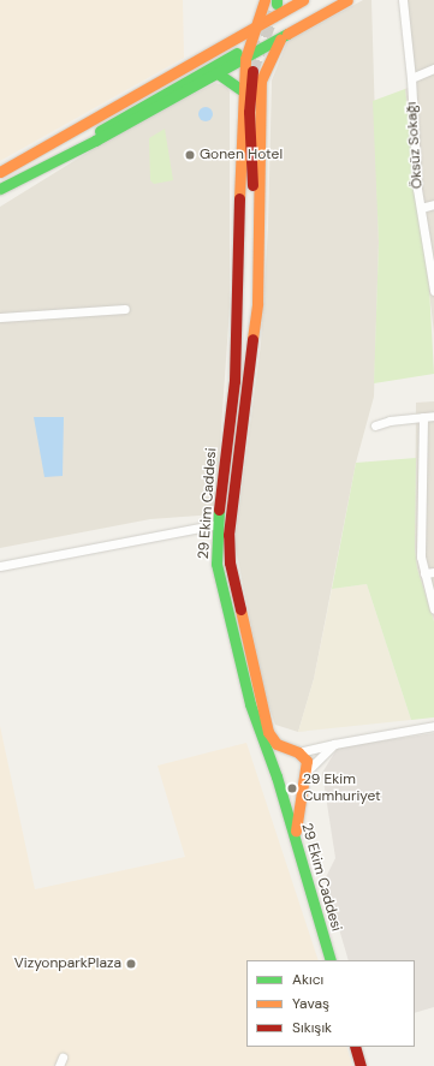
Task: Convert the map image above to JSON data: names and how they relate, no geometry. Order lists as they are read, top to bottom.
{
  "streets": {
    "main road": ["29 Ekim Caddesi"],
    "street": ["Öksüz Sokağı"]
  },
  "places": ["Gonen Hotel", "29 Ekim Cumhuriyet", "VizyonparkPlaza"],
  "legend": ["Akıcı", "Yavaş", "Sıkışık"]
}
